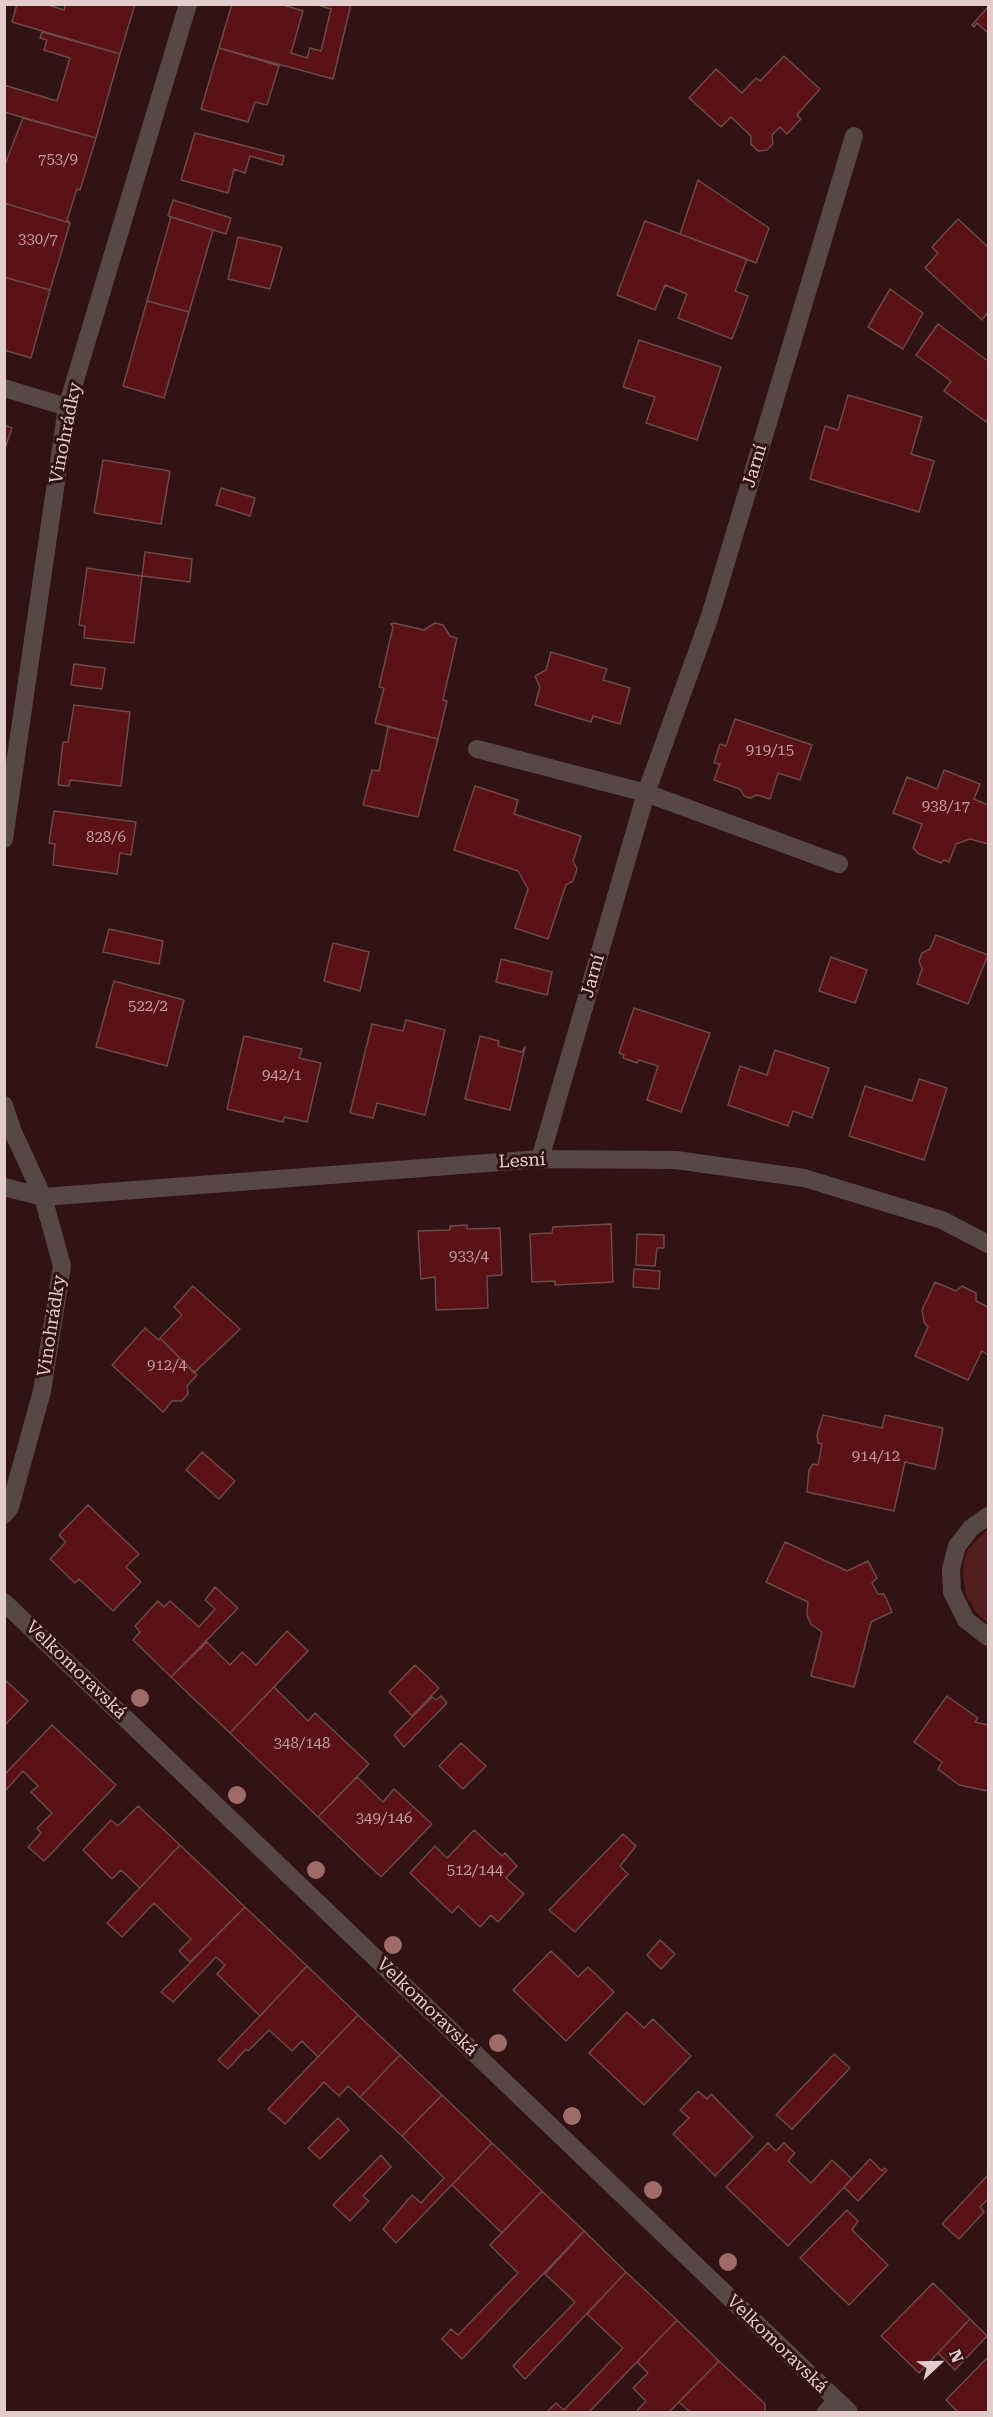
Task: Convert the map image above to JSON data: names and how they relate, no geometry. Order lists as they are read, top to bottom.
{
  "streets": {
    "street": [
      "Vinohrádky",
      "Jarní",
      "Lesní",
      "Velkomoravská"
    ]
  },
  "crossings": [
    ["Vinohrádky", "Lesní"],
    ["Jarní", "Lesní"]
  ],
  "house_numbers": [
    "753/9",
    "330/7",
    "919/15",
    "938/17",
    "828/6",
    "522/2",
    "942/1",
    "933/4",
    "912/4",
    "914/12",
    "348/148",
    "349/146",
    "512/144"
  ],
  "north": "right"
}
